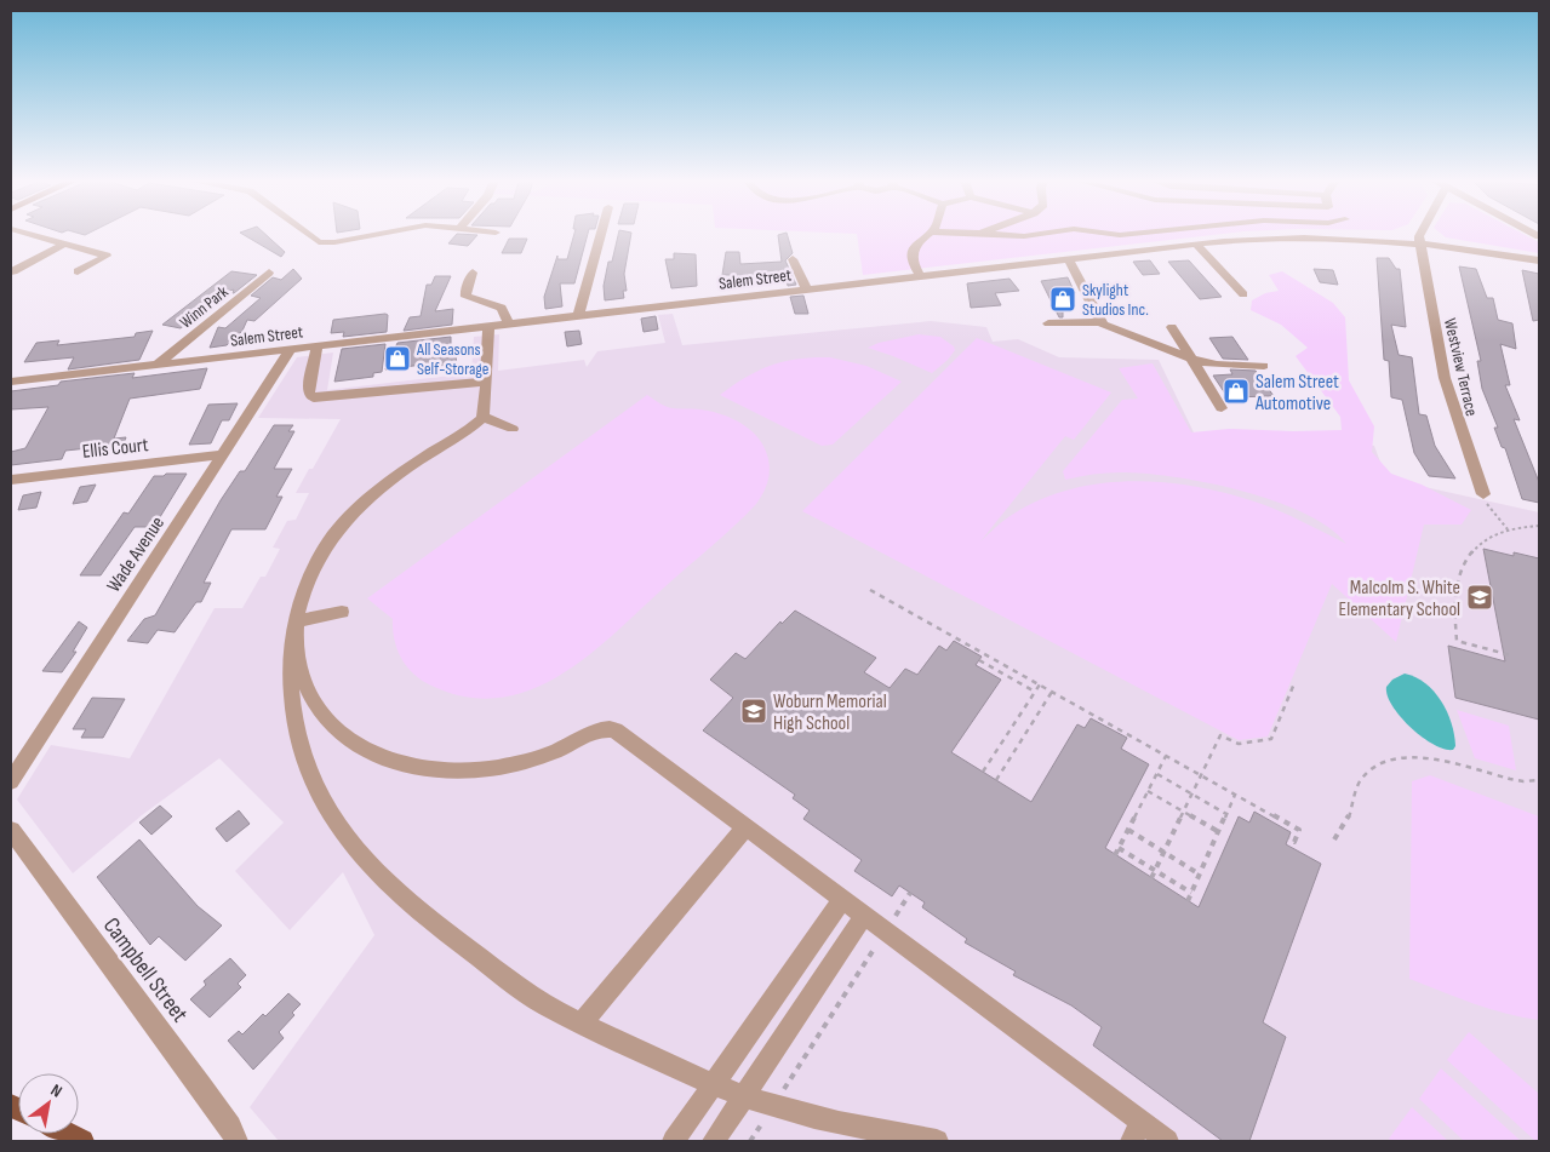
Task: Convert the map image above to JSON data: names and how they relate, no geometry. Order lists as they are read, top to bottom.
{
  "streets": {
    "street": [
      "Salem Street",
      "Winn Park",
      "Westview Terrace",
      "Ellis Court",
      "Wade Avenue",
      "Campbell Street"
    ]
  },
  "crossings": [
    ["Salem Street", "Winn Park"],
    ["Salem Street", "Westview Terrace"],
    ["Salem Street", "Wade Avenue"],
    ["Ellis Court", "Wade Avenue"]
  ],
  "places": {
    "shop": ["Skylight Studios Inc.", "All Seasons Self-Storage", "Salem Street Automotive"],
    "school or university": ["Malcolm S. White Elementary School", "Woburn Memorial High School"]
  },
  "north": "top right"
}
